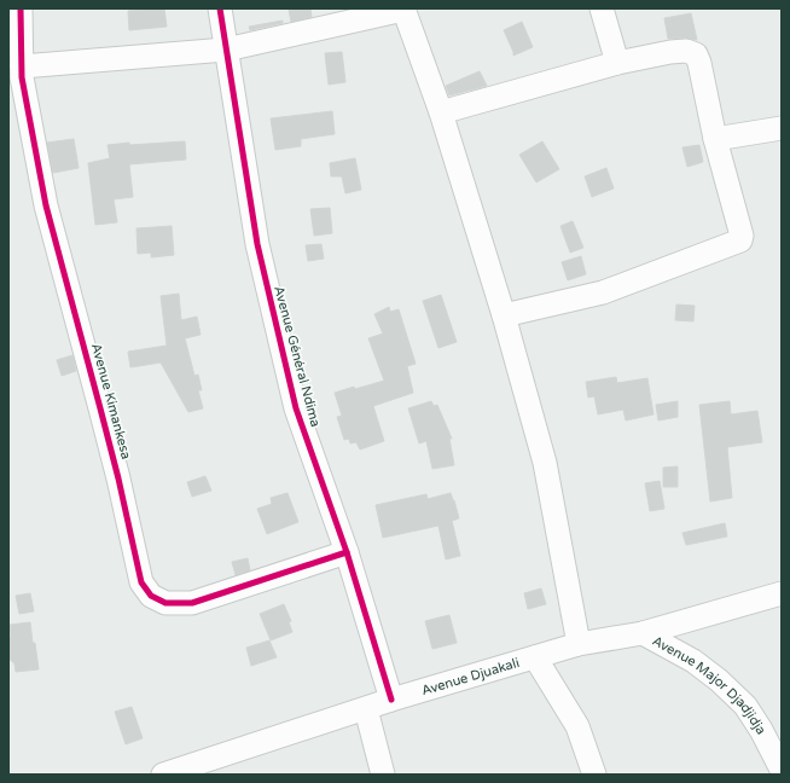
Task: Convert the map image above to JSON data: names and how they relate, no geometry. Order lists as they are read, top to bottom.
{
  "streets": {
    "street": [
      "Avenue Général Ndima",
      "Avenue Kimankesa",
      "Avenue Djuakali",
      "Avenue Major Djadjidja"
    ]
  },
  "crossings": [
    ["Avenue Général Ndima", "Avenue Kimankesa"],
    ["Avenue Général Ndima", "Avenue Djuakali"],
    ["Avenue Djuakali", "Avenue Major Djadjidja"]
  ]
}
